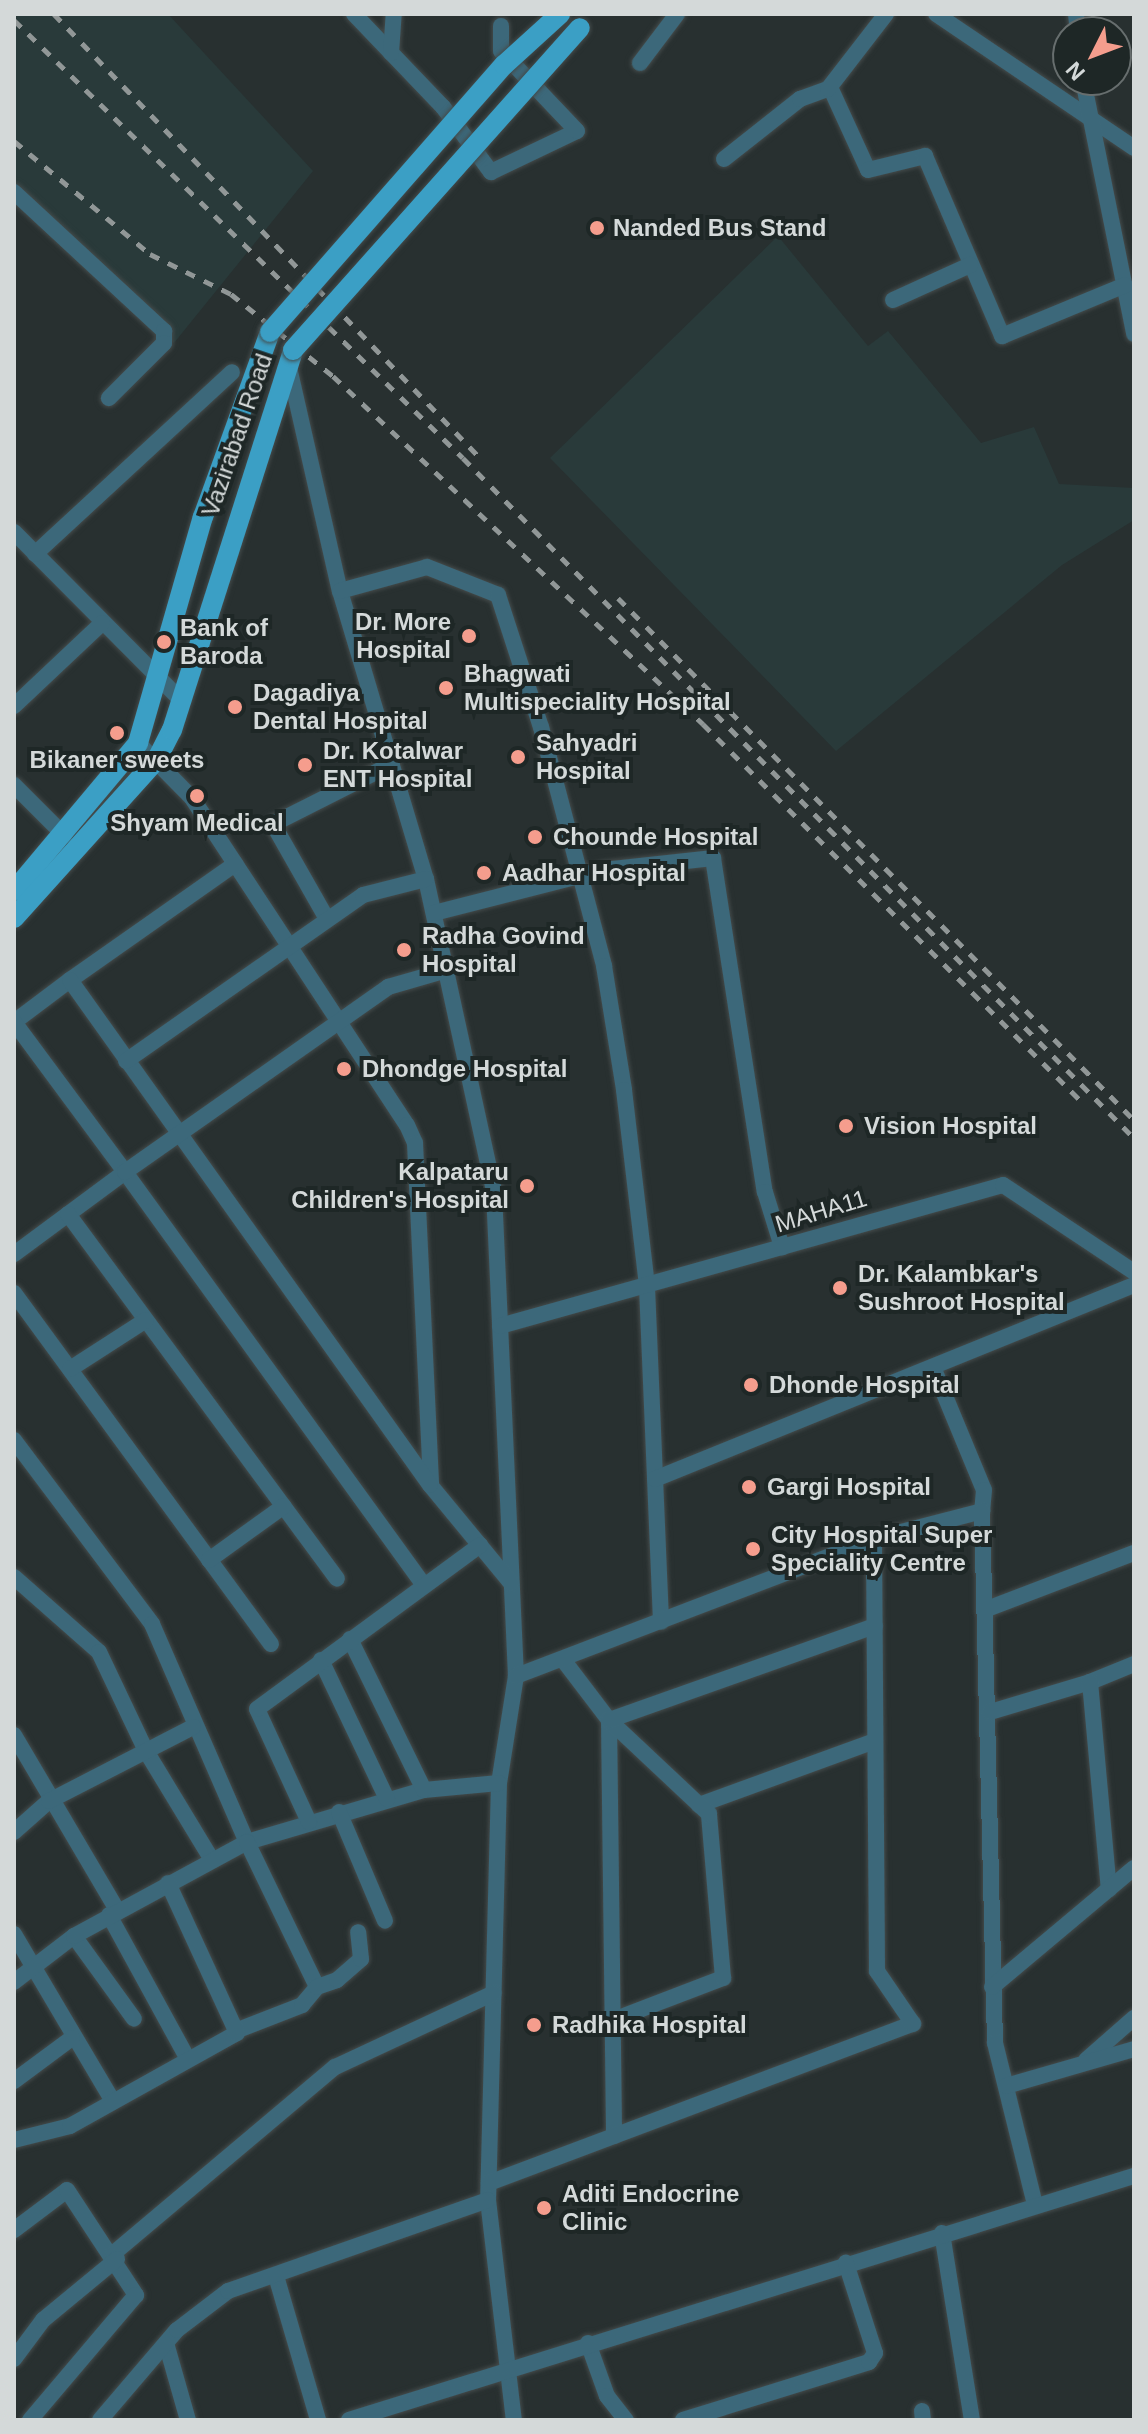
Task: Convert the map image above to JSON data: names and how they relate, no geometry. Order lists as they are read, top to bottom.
{
  "streets": {
    "main road": ["Vazirabad Road"],
    "street": ["MAHA11"]
  },
  "places": [
    "Nanded Bus Stand",
    "Dr. More Hospital",
    "Bank of Baroda",
    "Bhagwati Multispeciality Hospital",
    "Dagadiya Dental Hospital",
    "Bikaner sweets",
    "Sahyadri Hospital",
    "Dr. Kotalwar ENT Hospital",
    "Shyam Medical",
    "Chounde Hospital",
    "Aadhar Hospital",
    "Radha Govind Hospital",
    "Dhondge Hospital",
    "Vision Hospital",
    "Kalpataru Children's Hospital",
    "Dr. Kalambkar's Sushroot Hospital",
    "Dhonde Hospital",
    "Gargi Hospital",
    "City Hospital Super Speciality Centre",
    "Radhika Hospital",
    "Aditi Endocrine Clinic"
  ],
  "north": "bottom left"
}
